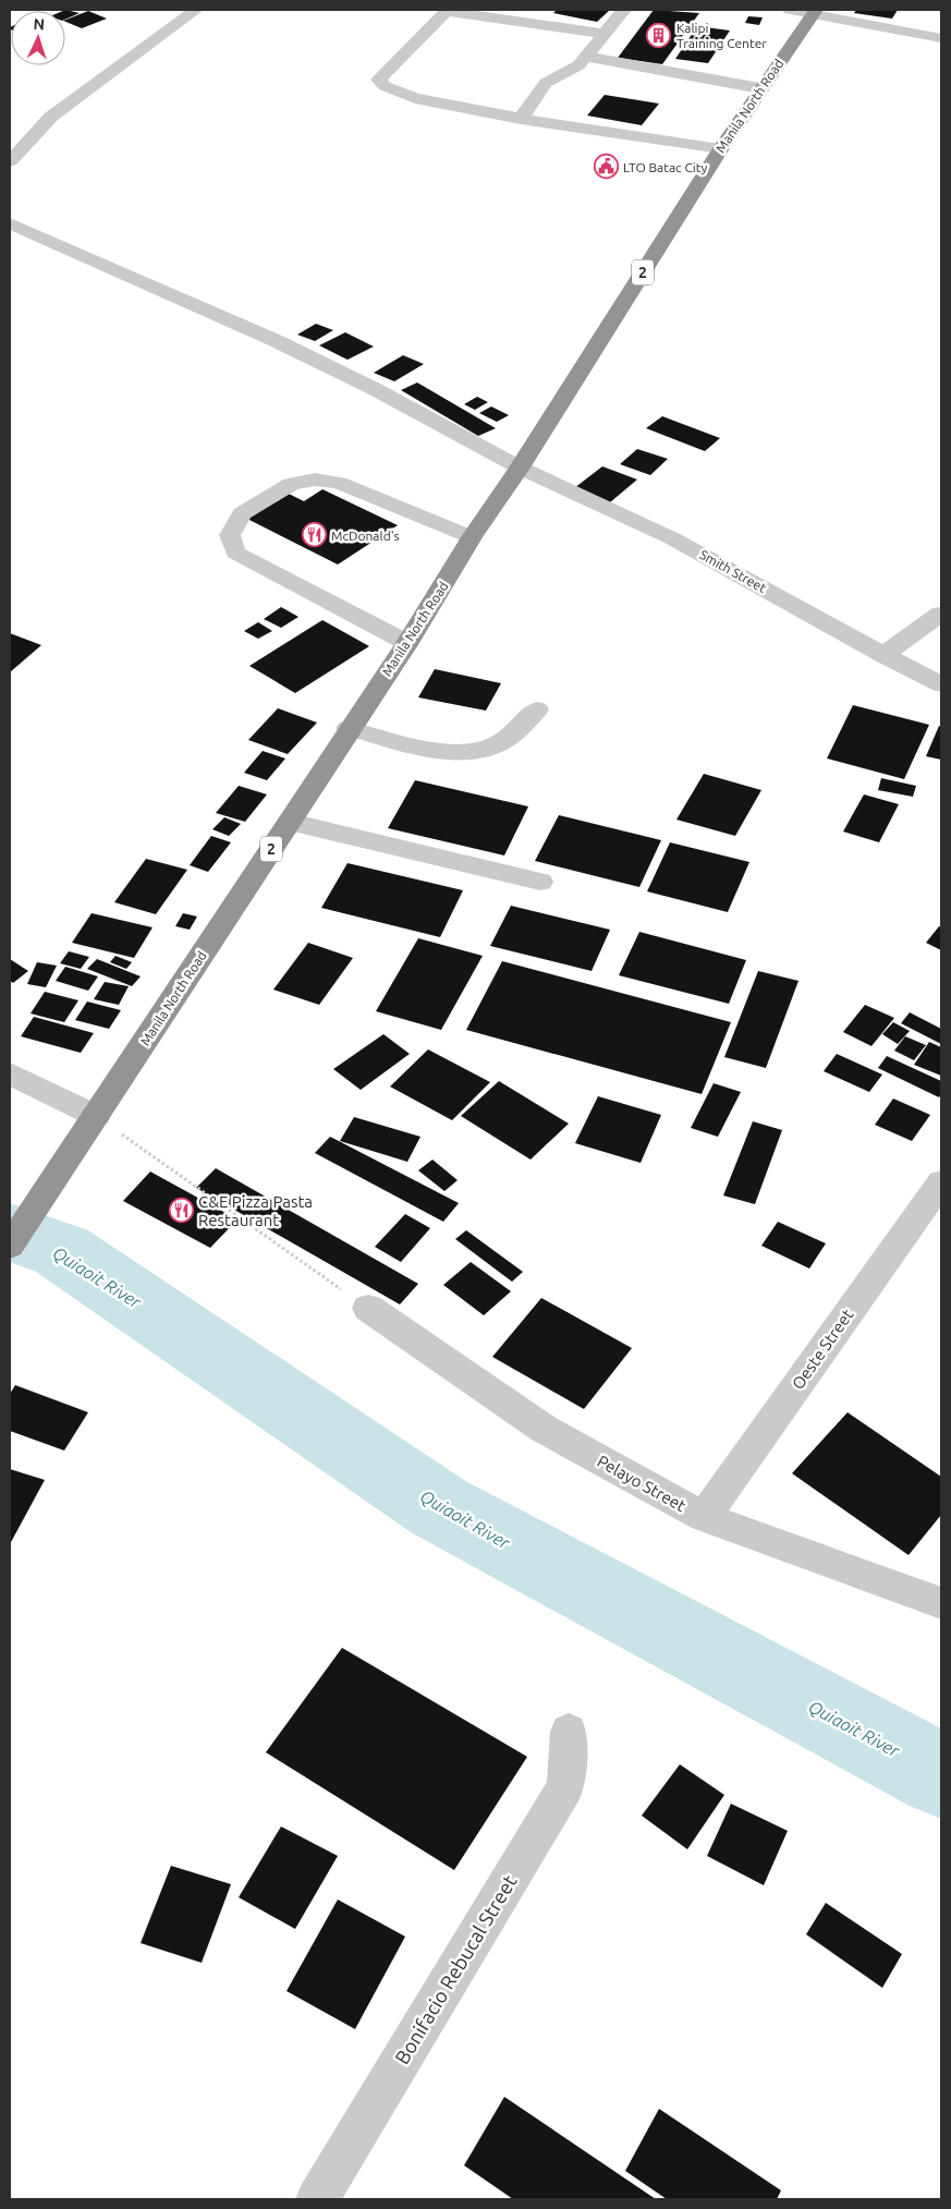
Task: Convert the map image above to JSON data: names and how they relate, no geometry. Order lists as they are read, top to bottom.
{
  "streets": {
    "highway": ["Manila North Road", "2"],
    "street": [
      "Smith Street",
      "Oeste Street",
      "Pelayo Street",
      "Bonifacio Rebucal Street"
    ]
  },
  "crossings": [
    ["Manila North Road", "Smith Street"],
    ["Oeste Street", "Pelayo Street"]
  ],
  "water": ["Quiaoit River"],
  "places": {
    "building": ["Kalipi Training Center"],
    "public building": ["LTO Batac City"],
    "restaurant": ["McDonald's", "C&E Pizza Pasta Restaurant"]
  },
  "north": "top"
}
